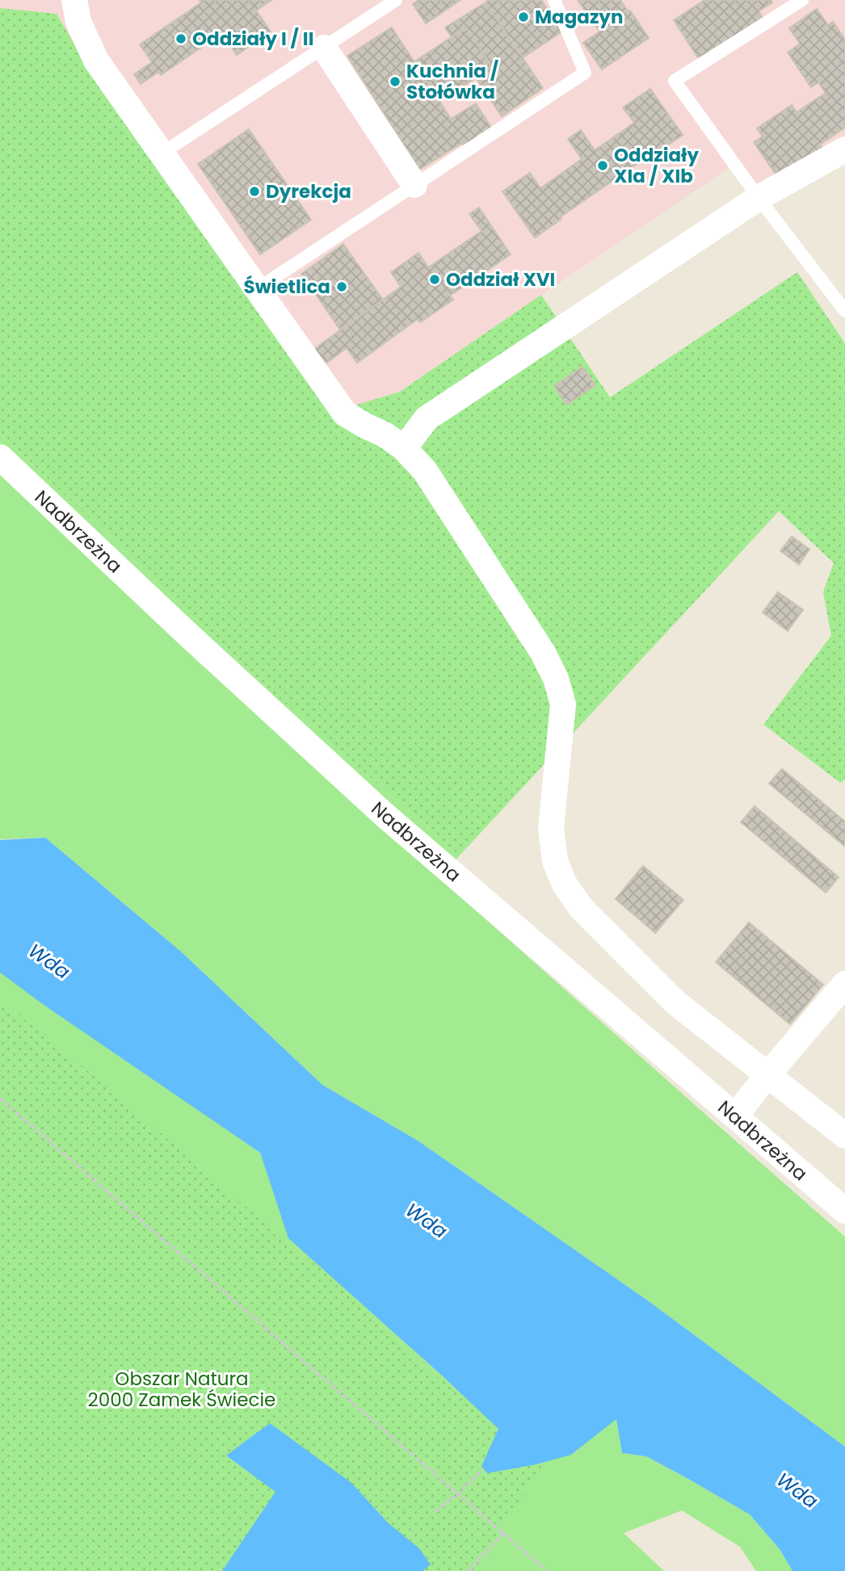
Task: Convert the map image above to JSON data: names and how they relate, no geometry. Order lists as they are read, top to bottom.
{
  "streets": {
    "street": ["Nadbrzeżna"]
  },
  "water": ["Wda"],
  "parks": ["Obszar Natura 2000 Zamek Świecie"],
  "places": [
    "Magazyn",
    "Oddziały I / II",
    "Kuchnia / Stołówka",
    "Oddziały XIa / XIb",
    "Dyrekcja",
    "Oddział XVI",
    "Świetlica"
  ]
}
